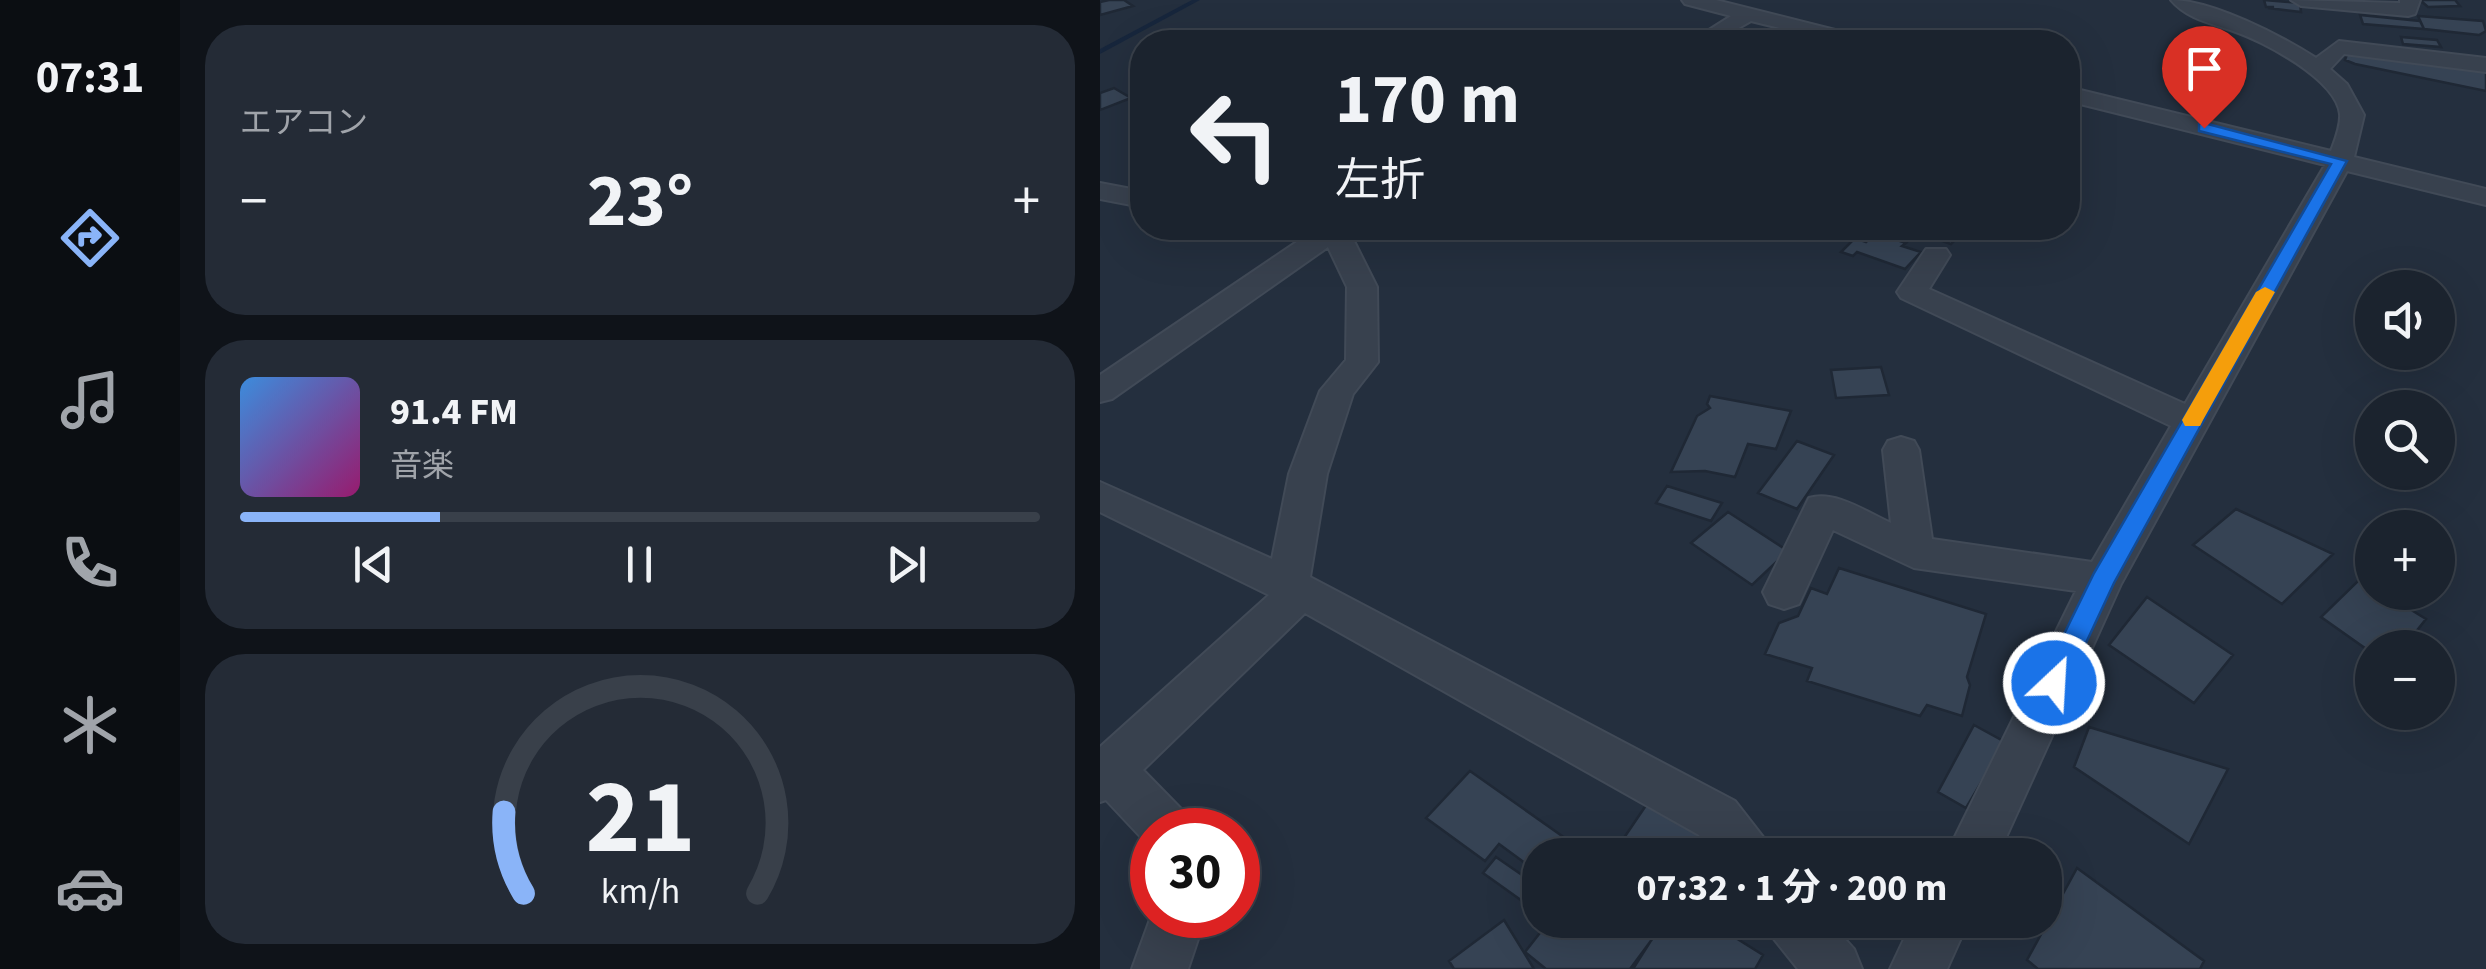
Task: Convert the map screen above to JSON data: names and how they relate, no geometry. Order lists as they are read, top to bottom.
{
  "page": {
    "tabs": "07:31",
    "tile": "エアコン",
    "turn": ["170 m", "左折"],
    "heat": ["−", "23°", "+"],
    "map_buttons": ["+", "−"],
    "song": ["91.4 FM", "音楽"],
    "limit": "30",
    "trip": "07:32 · 1 分 · 200 m",
    "gauge": ["21", "km/h"]
  }
}
